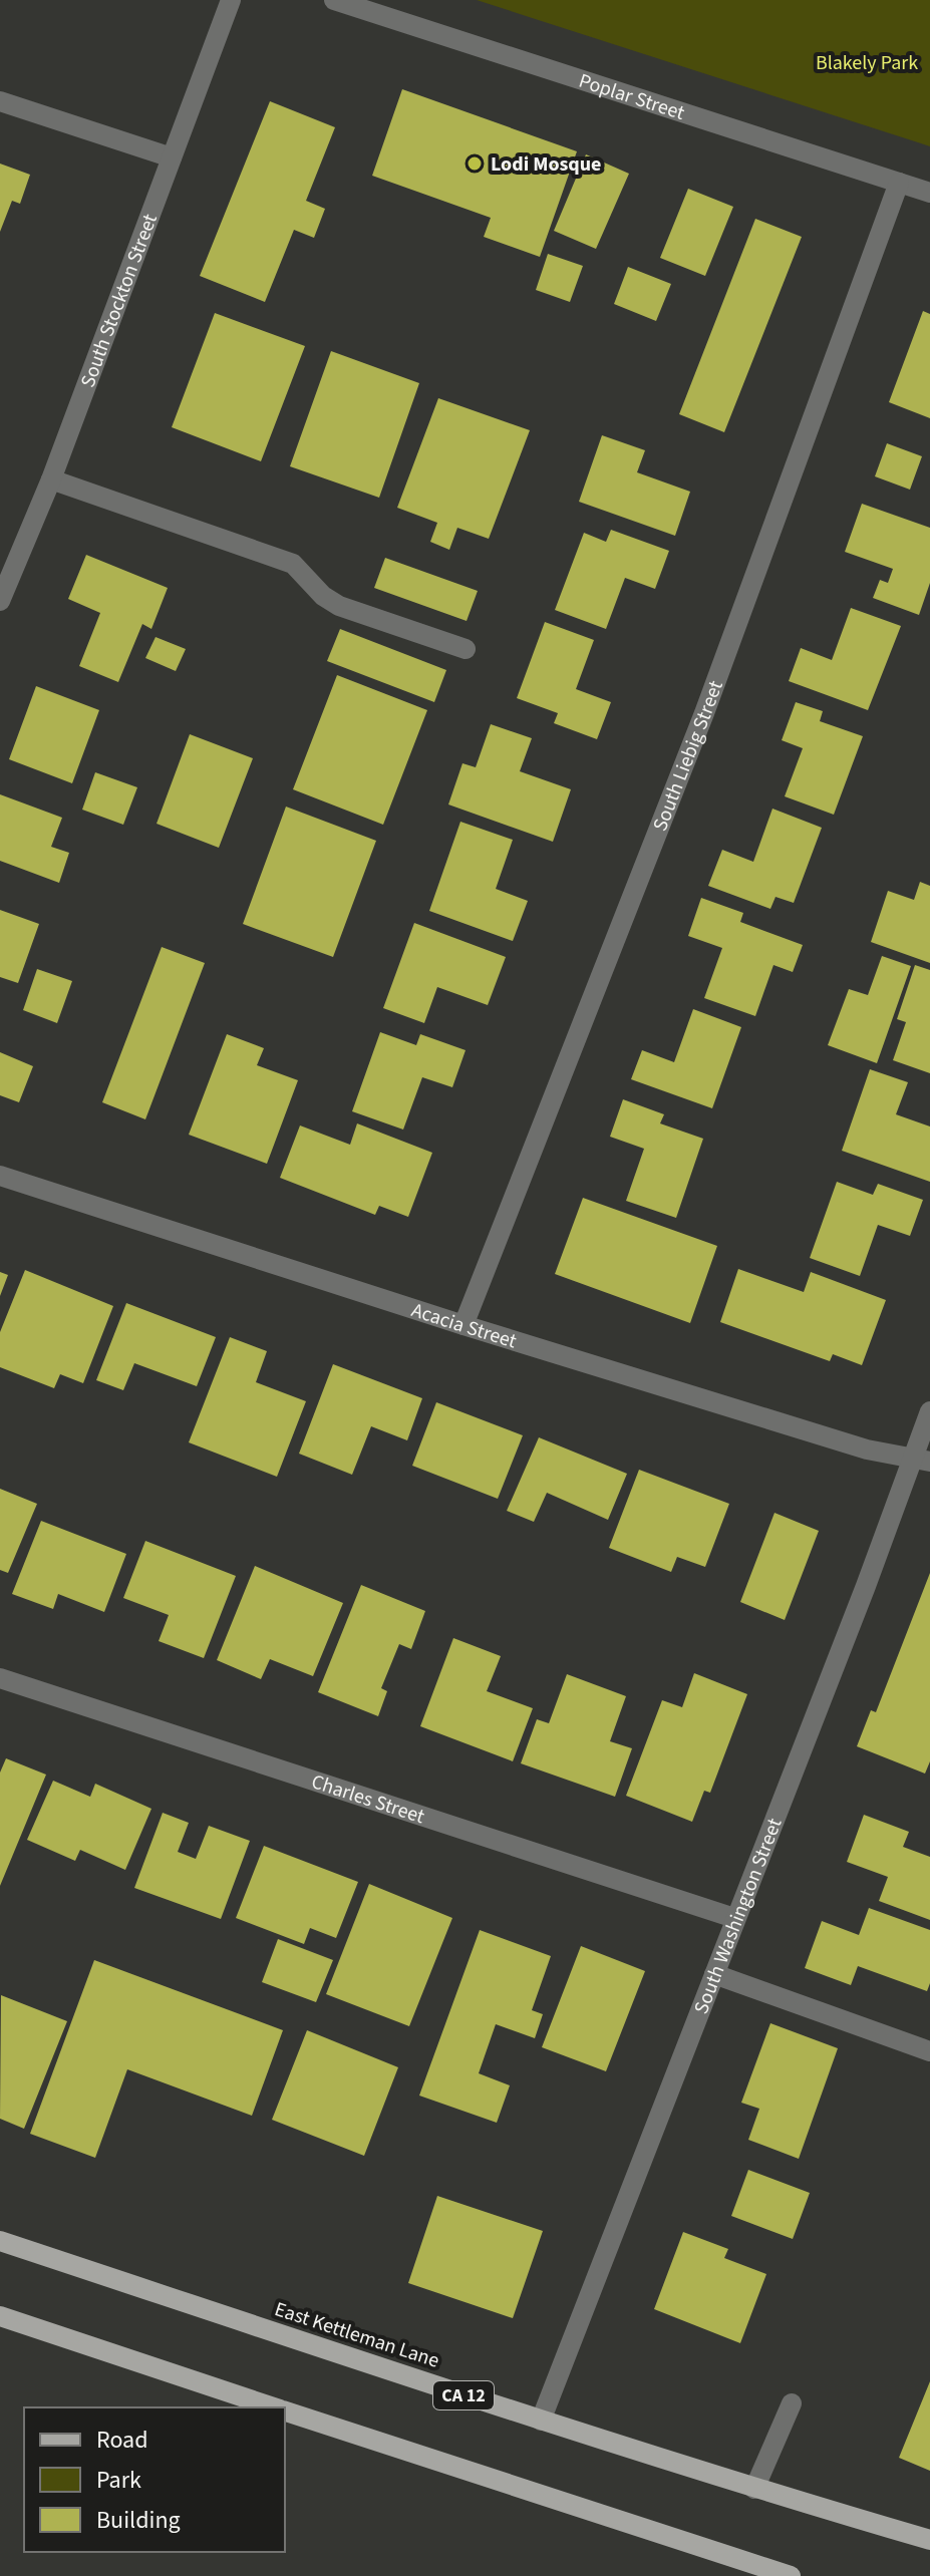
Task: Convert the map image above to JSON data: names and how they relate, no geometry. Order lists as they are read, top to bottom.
{
  "streets": {
    "main road": ["East Kettleman Lane", "CA 12"],
    "street": [
      "Poplar Street",
      "South Stockton Street",
      "South Liebig Street",
      "Acacia Street",
      "Charles Street",
      "South Washington Street"
    ]
  },
  "crossings": [
    ["Poplar Street", "South Liebig Street"],
    ["South Liebig Street", "Acacia Street"],
    ["Acacia Street", "South Washington Street"],
    ["Charles Street", "South Washington Street"],
    ["South Washington Street", "East Kettleman Lane"]
  ],
  "parks": ["Blakely Park"],
  "places": ["Lodi Mosque"],
  "legend": ["Road", "Park", "Building"]
}
